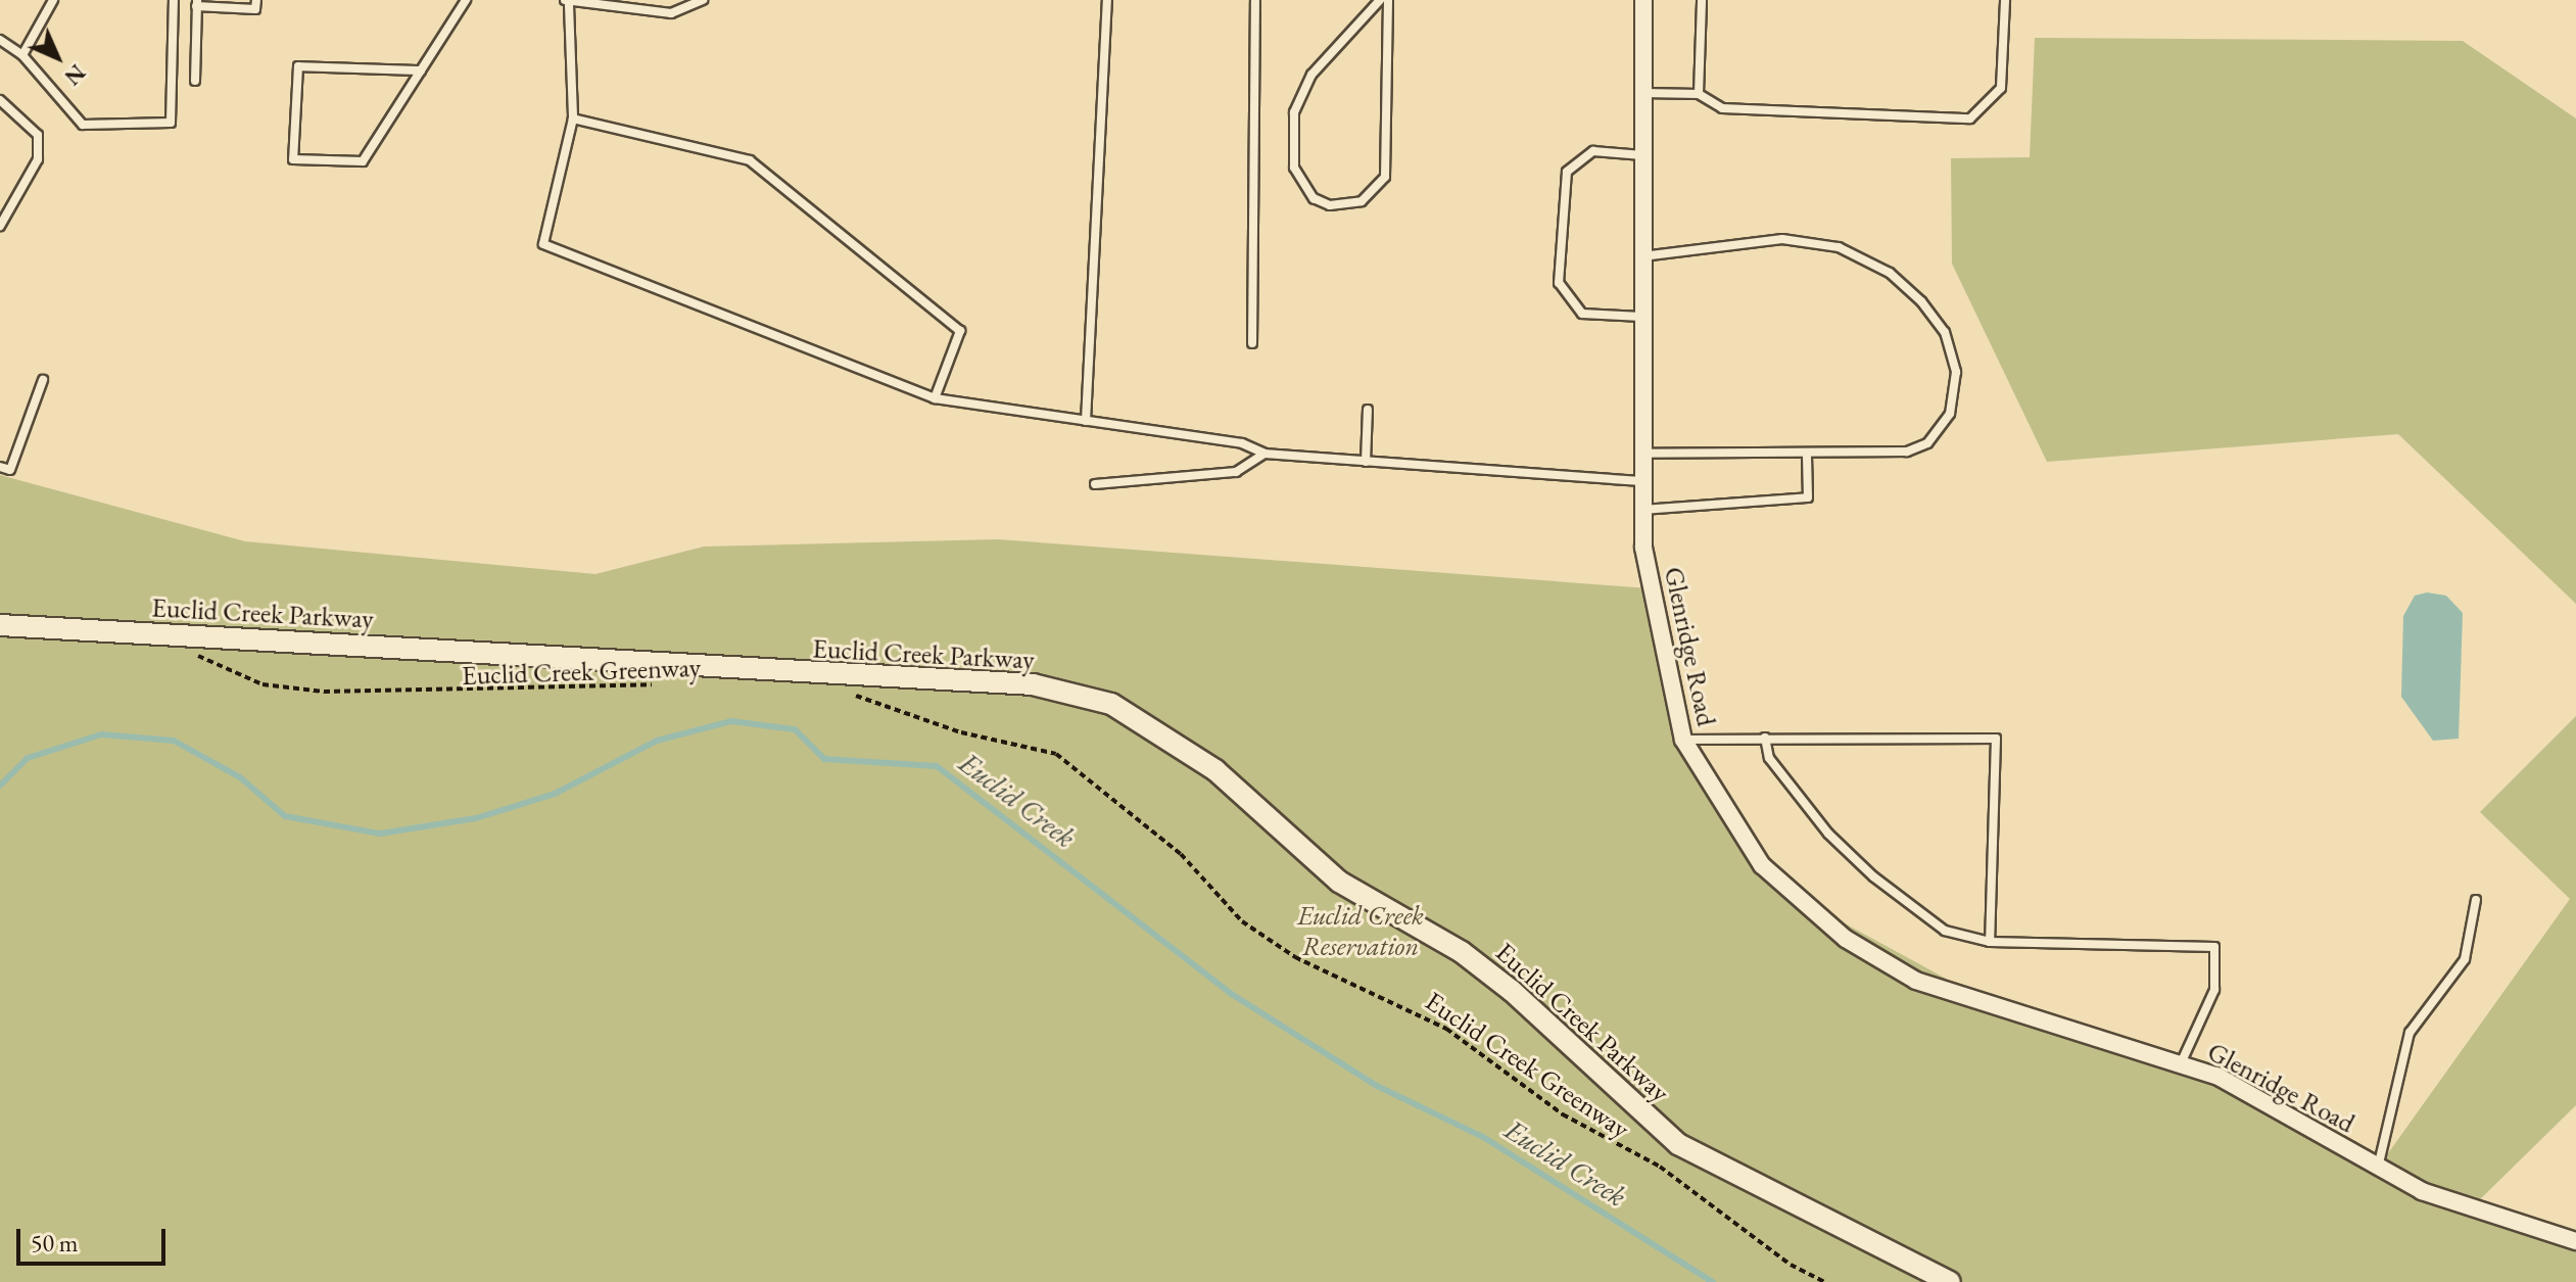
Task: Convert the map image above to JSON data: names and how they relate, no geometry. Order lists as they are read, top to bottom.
{
  "streets": {
    "street": ["Euclid Creek Parkway", "Glenridge Road"],
    "path": ["Euclid Creek Greenway"]
  },
  "water": ["Euclid Creek"],
  "parks": ["Euclid Creek Reservation"],
  "scale_bar": "50 m",
  "north": "bottom right"
}
